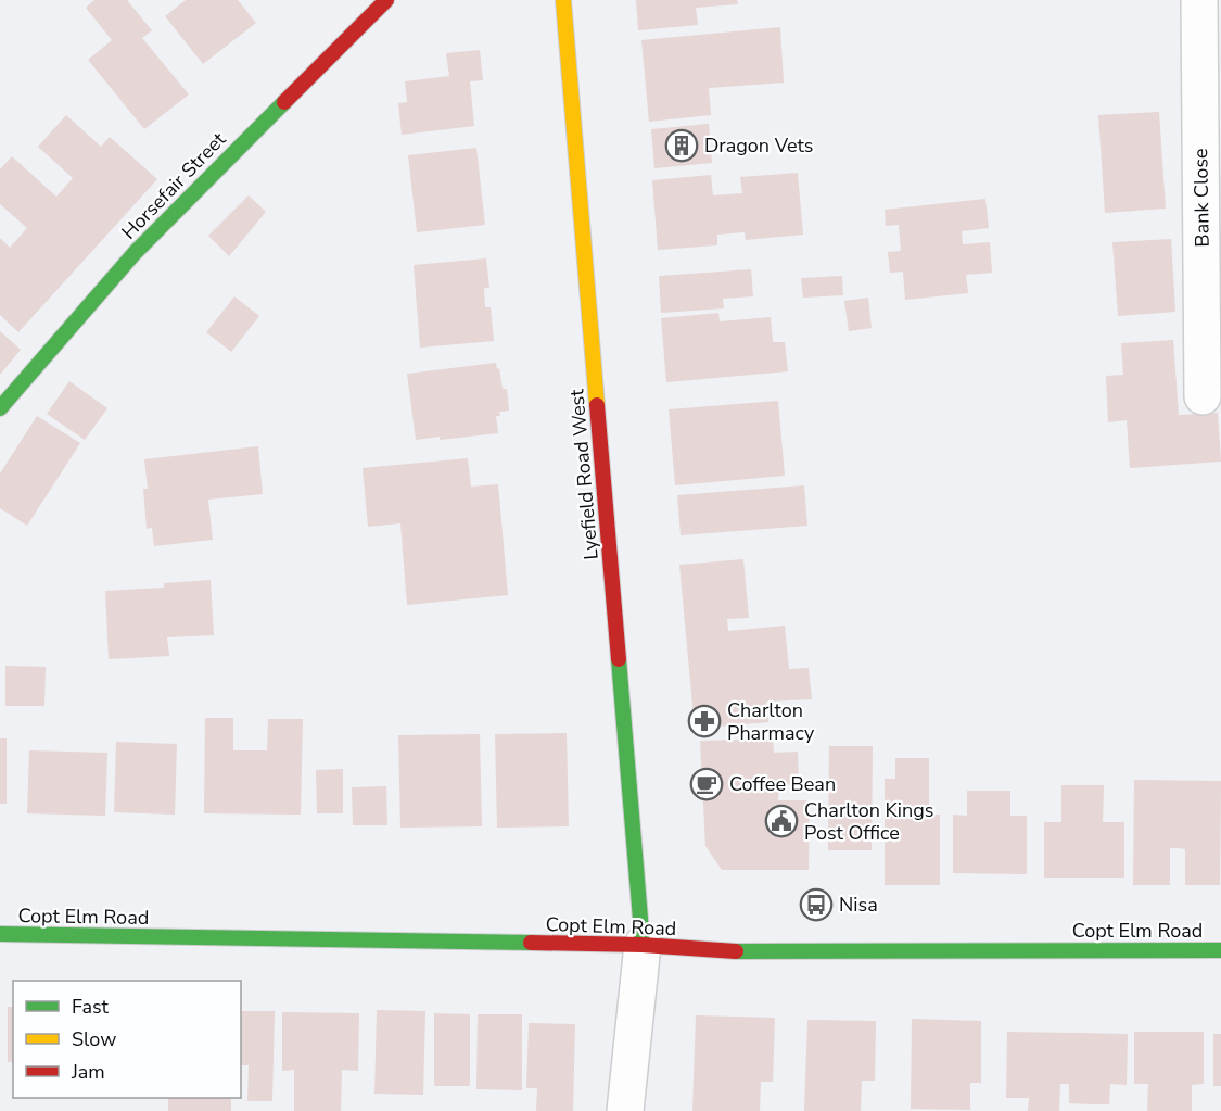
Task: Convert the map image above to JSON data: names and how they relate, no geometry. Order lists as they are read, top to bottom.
{
  "streets": {
    "street": [
      "Horsefair Street",
      "Bank Close",
      "Lyefield Road West",
      "Copt Elm Road"
    ]
  },
  "crossings": [
    ["Lyefield Road West", "Copt Elm Road"]
  ],
  "places": {
    "building": ["Dragon Vets"],
    "pharmacy": ["Charlton Pharmacy"],
    "cafe": ["Coffee Bean"],
    "public building": ["Charlton Kings Post Office"],
    "bus stop": ["Nisa"]
  },
  "legend": ["Fast", "Slow", "Jam"]
}
